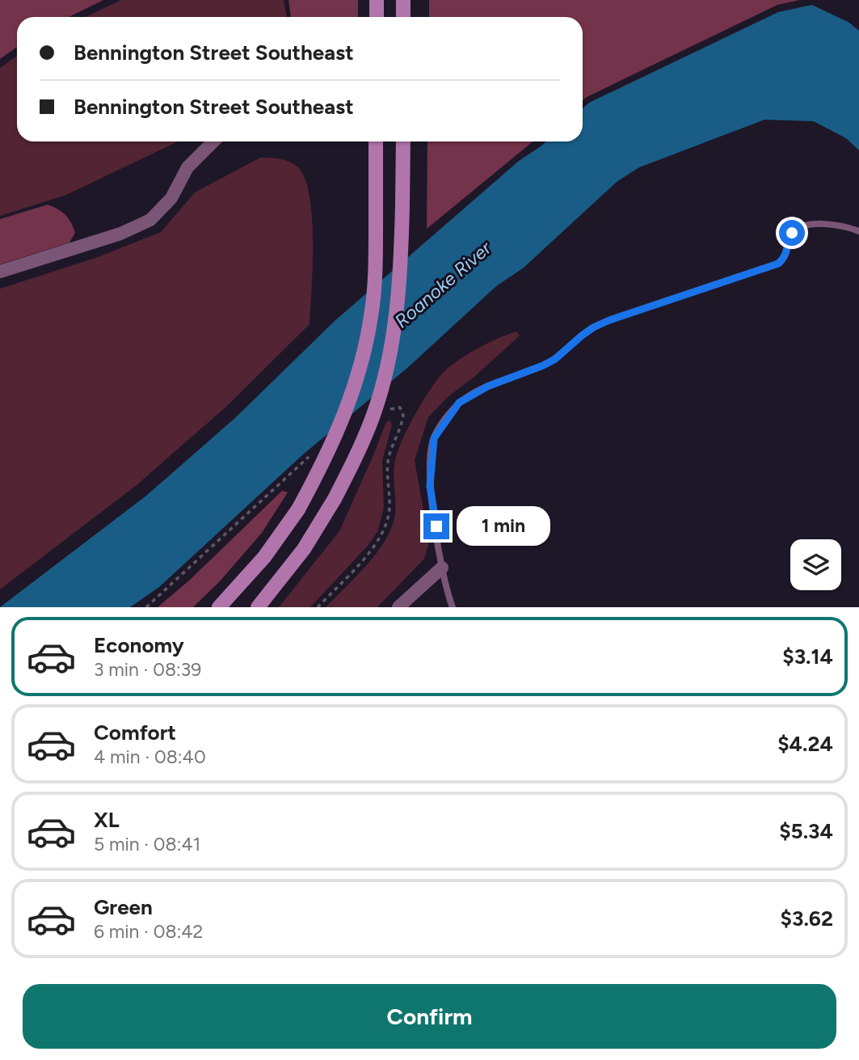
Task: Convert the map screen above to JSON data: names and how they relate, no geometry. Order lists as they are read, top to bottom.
{
  "water": ["Roanoke River"],
  "page": {
    "banner": ["Bennington Street Southeast", "Bennington Street Southeast"],
    "bubble": "1 min",
    "list": [
      {
        "name": "Economy",
        "note": "3 min · 08:39",
        "value": "$3.14"
      },
      {
        "name": "Comfort",
        "note": "4 min · 08:40",
        "value": "$4.24"
      },
      {
        "name": "XL",
        "note": "5 min · 08:41",
        "value": "$5.34"
      },
      {
        "name": "Green",
        "note": "6 min · 08:42",
        "value": "$3.62"
      }
    ],
    "buttons": "Confirm"
  }
}
